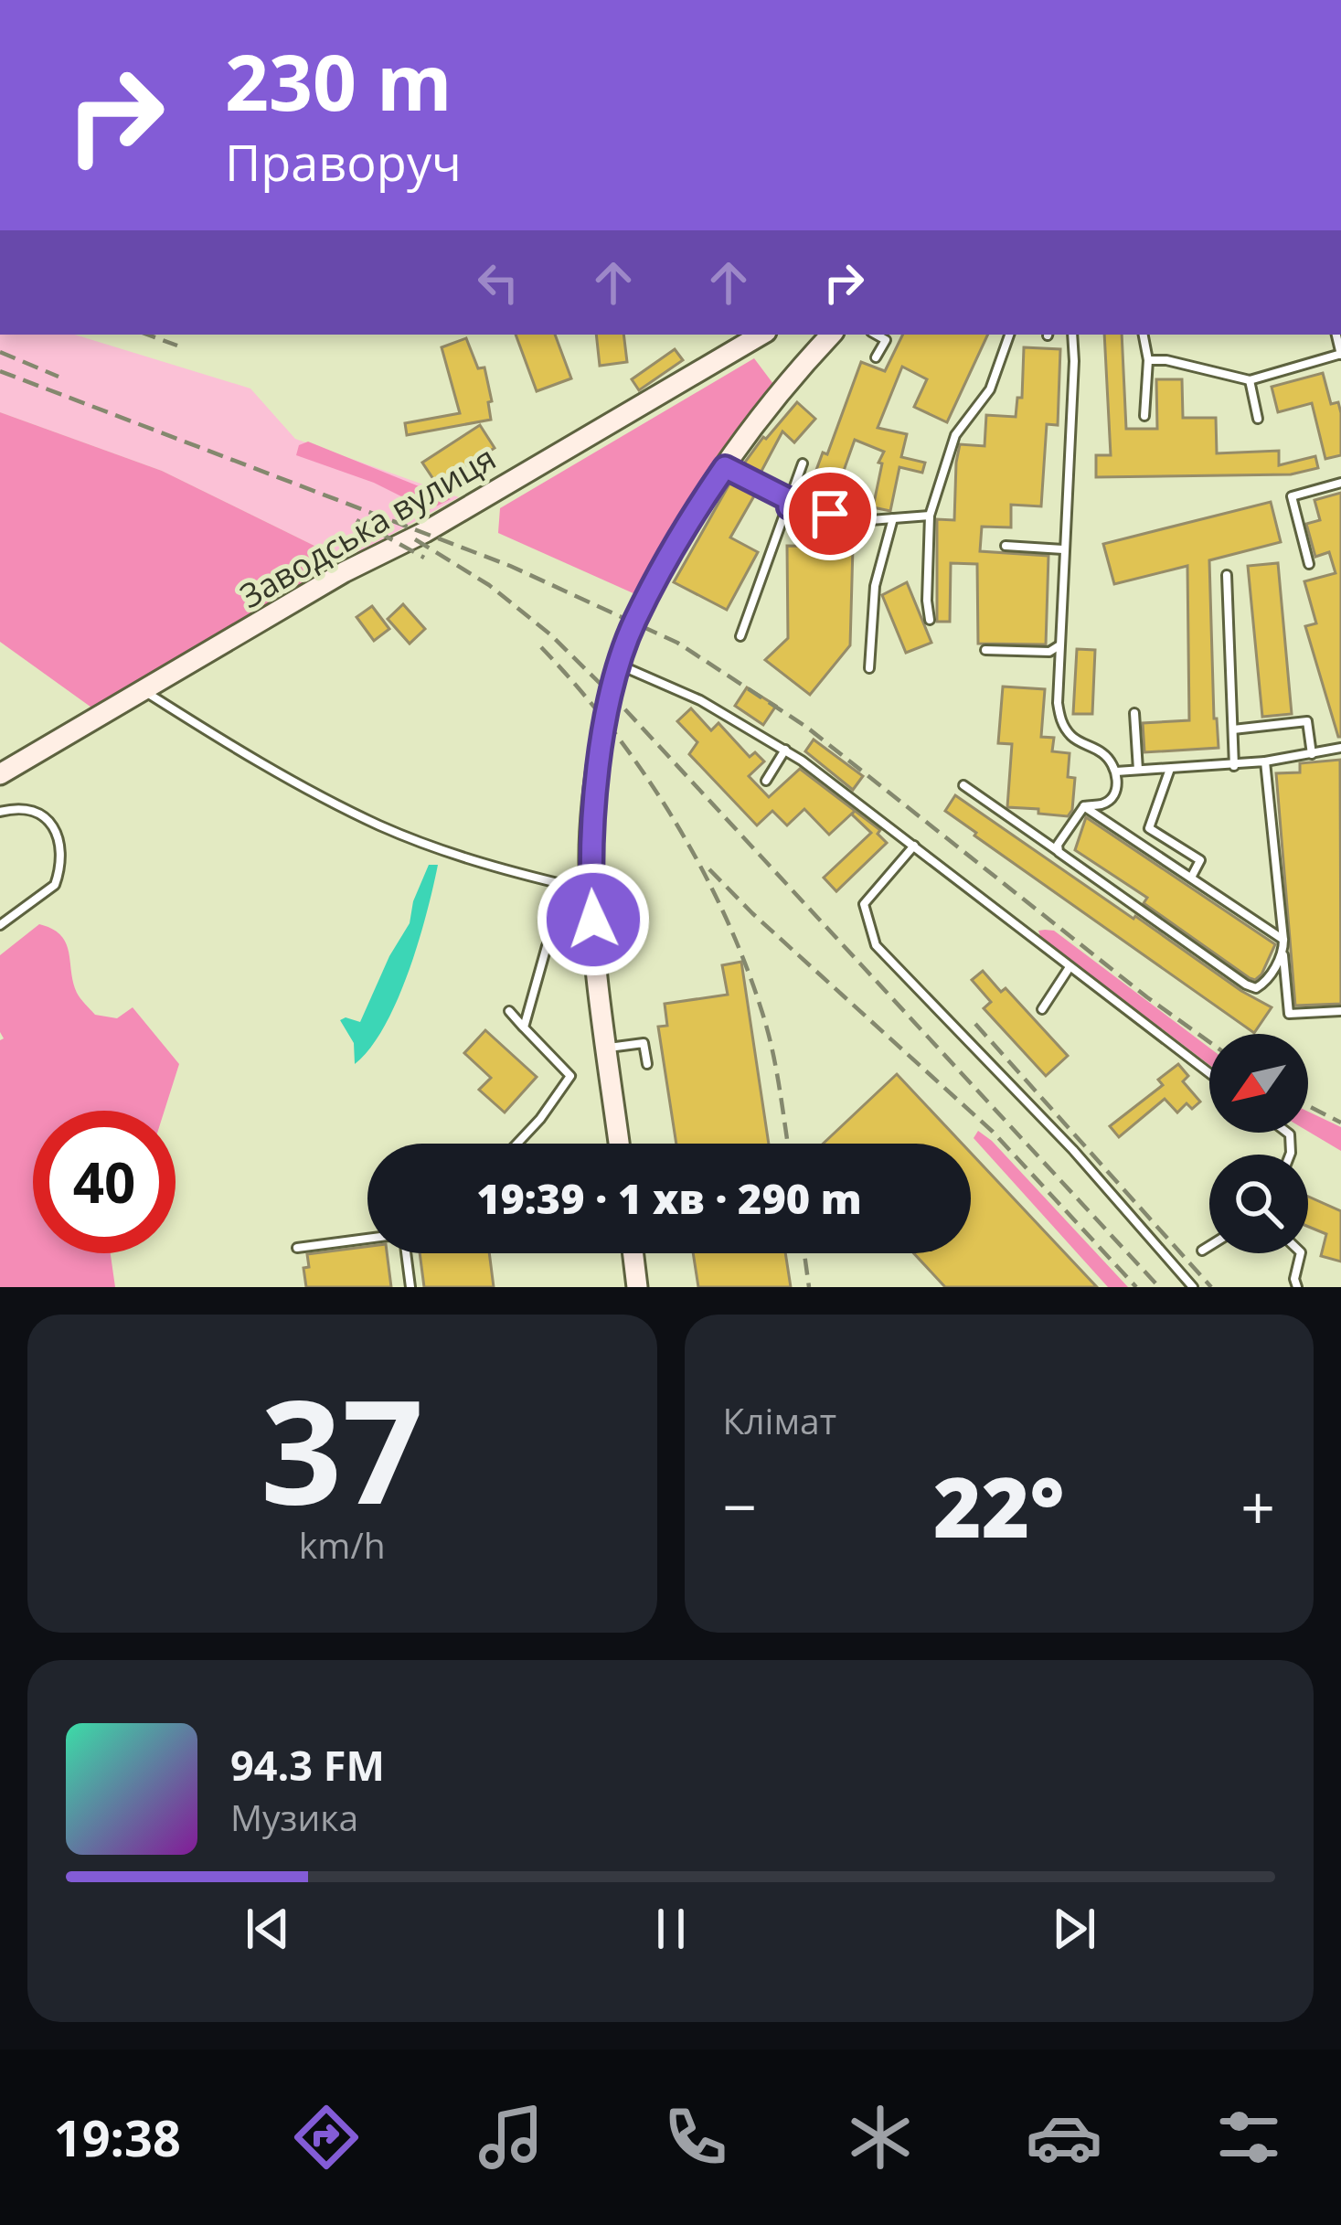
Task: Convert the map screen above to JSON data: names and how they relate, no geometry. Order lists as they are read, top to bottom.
{
  "streets": {
    "street": ["Заводська вулиця"]
  },
  "north": "bottom left",
  "page": {
    "turn": ["230 m", "Праворуч"],
    "limit": "40",
    "trip": "19:39 · 1 хв · 290 m",
    "tile": [
      ["37", "km/h"],
      "Клімат"
    ],
    "heat": ["−", "22°", "+"],
    "song": ["94.3 FM", "Музика"],
    "tabs": "19:38"
  }
}
